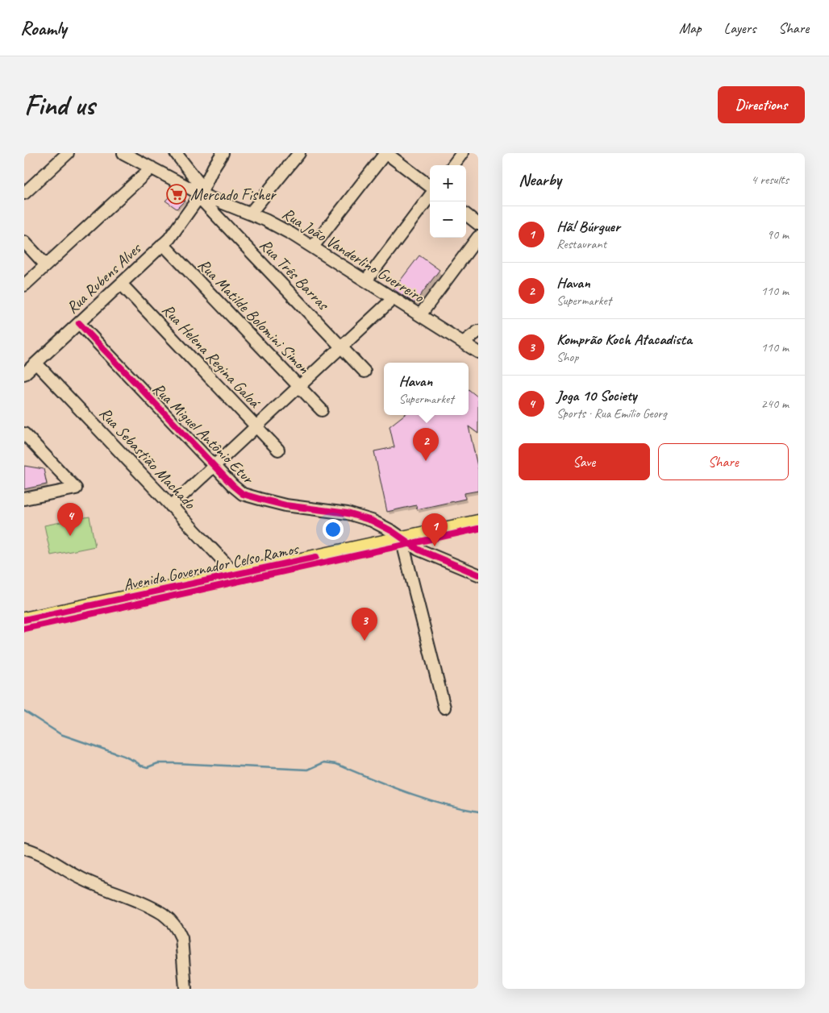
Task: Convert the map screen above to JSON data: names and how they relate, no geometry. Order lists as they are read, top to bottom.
{
  "streets": {
    "main road": ["Avenida Governador Celso Ramos"],
    "street": [
      "Rua João Vanderlino Guerreiro",
      "Rua Três Barras",
      "Rua Rubens Alves",
      "Rua Matilde Bolomini Simon",
      "Rua Helena Regina Galoá",
      "Rua Miguel Antônio Etur",
      "Rua Sebastião Machado"
    ]
  },
  "crossings": [
    ["Rua João Vanderlino Guerreiro", "Rua Três Barras"],
    ["Rua João Vanderlino Guerreiro", "Rua Rubens Alves"],
    ["Rua Três Barras", "Rua Rubens Alves"],
    ["Rua Rubens Alves", "Rua Matilde Bolomini Simon"],
    ["Rua Rubens Alves", "Rua Helena Regina Galoá"],
    ["Rua Rubens Alves", "Rua Miguel Antônio Etur"],
    ["Rua Rubens Alves", "Rua Sebastião Machado"],
    ["Rua Miguel Antônio Etur", "Avenida Governador Celso Ramos"],
    ["Rua Sebastião Machado", "Avenida Governador Celso Ramos"]
  ],
  "places": {
    "supermarket": ["Mercado Fisher"]
  },
  "page": {
    "header": "Roamly",
    "nav": ["Map", "Layers", "Share"],
    "buttons": [
      "Directions",
      ["Save", "Share"]
    ],
    "title": "Find us",
    "heading": ["Nearby", "4 results"],
    "map_buttons": ["+", "−"],
    "list": [
      {
        "mark": "1",
        "name": "Hã! Búrguer",
        "note": "Restaurant",
        "value": "90 m"
      },
      {
        "mark": "2",
        "name": "Havan",
        "note": "Supermarket",
        "value": "110 m"
      },
      {
        "mark": "3",
        "name": "Komprão Koch Atacadista",
        "note": "Shop",
        "value": "110 m"
      },
      {
        "mark": "4",
        "name": "Joga 10 Society",
        "note": "Sports · Rua Emílio Georg",
        "value": "240 m"
      }
    ],
    "popup": ["Havan", "Supermarket"],
    "pins": [
      "2",
      "4",
      "1",
      "3"
    ]
  }
}
